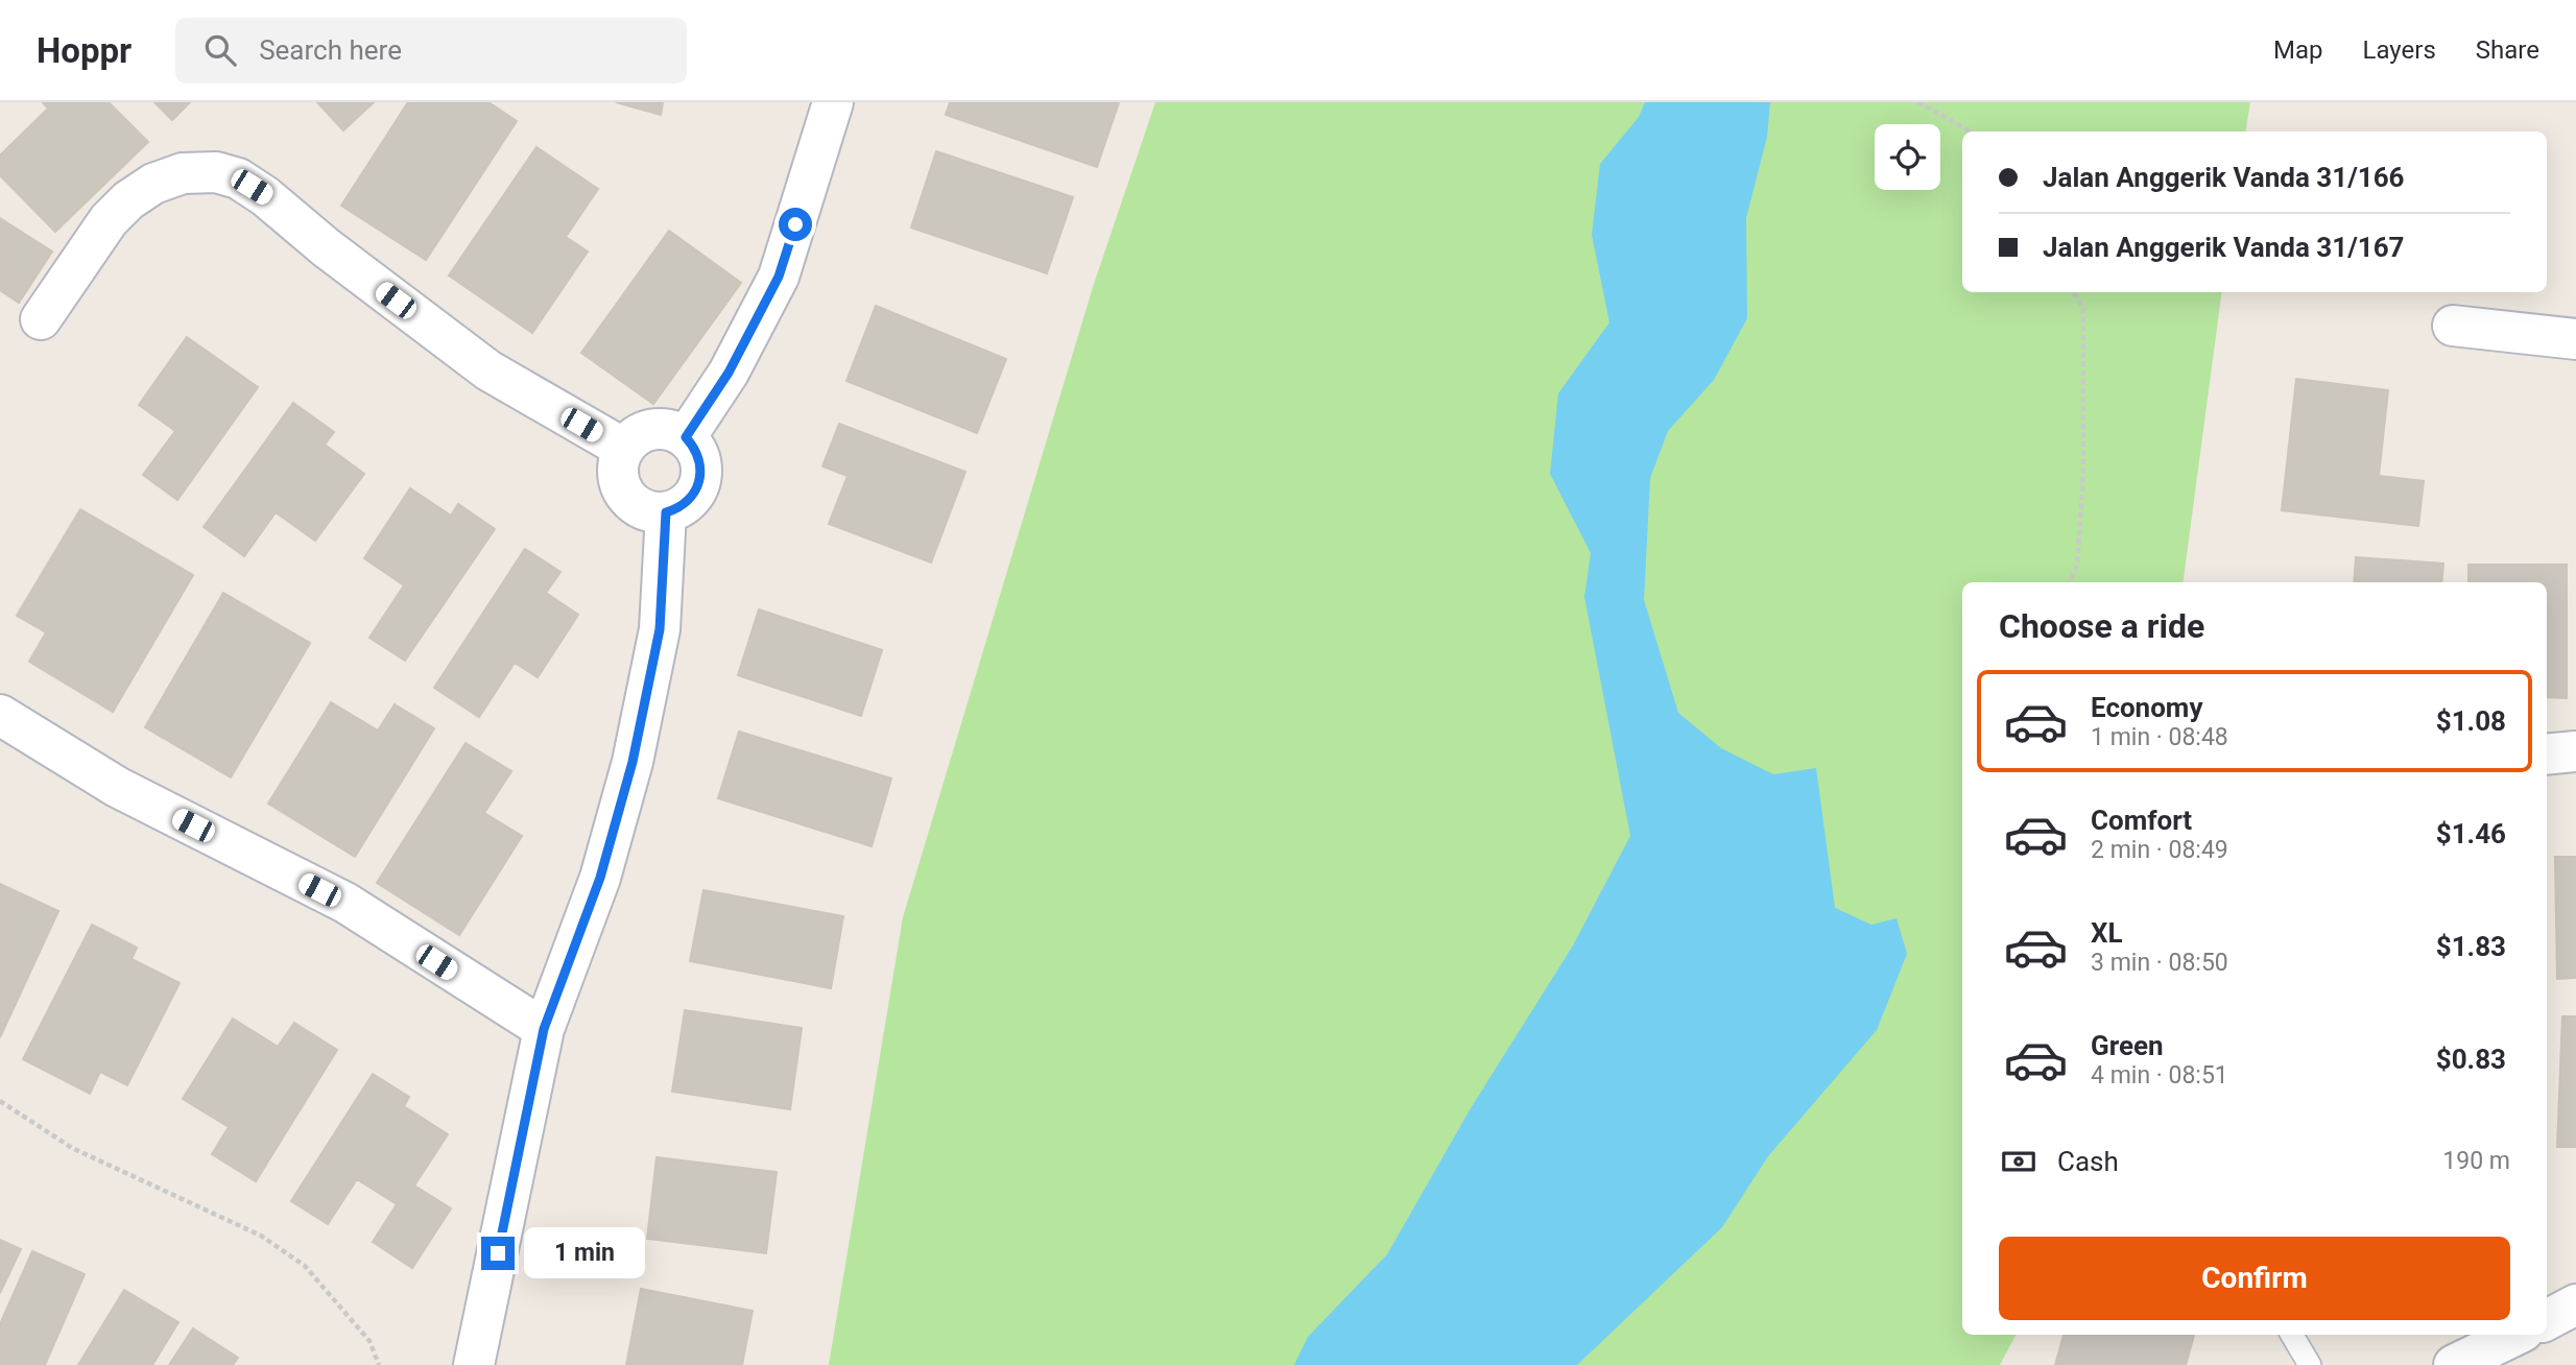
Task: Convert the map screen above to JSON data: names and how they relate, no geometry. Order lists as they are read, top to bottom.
{
  "page": {
    "header": "Hoppr",
    "search": "Search here",
    "nav": ["Map", "Layers", "Share"],
    "banner": ["Jalan Anggerik Vanda 31/166", "Jalan Anggerik Vanda 31/167"],
    "heading": "Choose a ride",
    "list": [
      {
        "name": "Economy",
        "note": "1 min · 08:48",
        "value": "$1.08"
      },
      {
        "name": "Comfort",
        "note": "2 min · 08:49",
        "value": "$1.46"
      },
      {
        "name": "XL",
        "note": "3 min · 08:50",
        "value": "$1.83"
      },
      {
        "name": "Green",
        "note": "4 min · 08:51",
        "value": "$0.83"
      }
    ],
    "pay": ["Cash", "190 m"],
    "buttons": "Confirm",
    "bubble": "1 min"
  }
}
